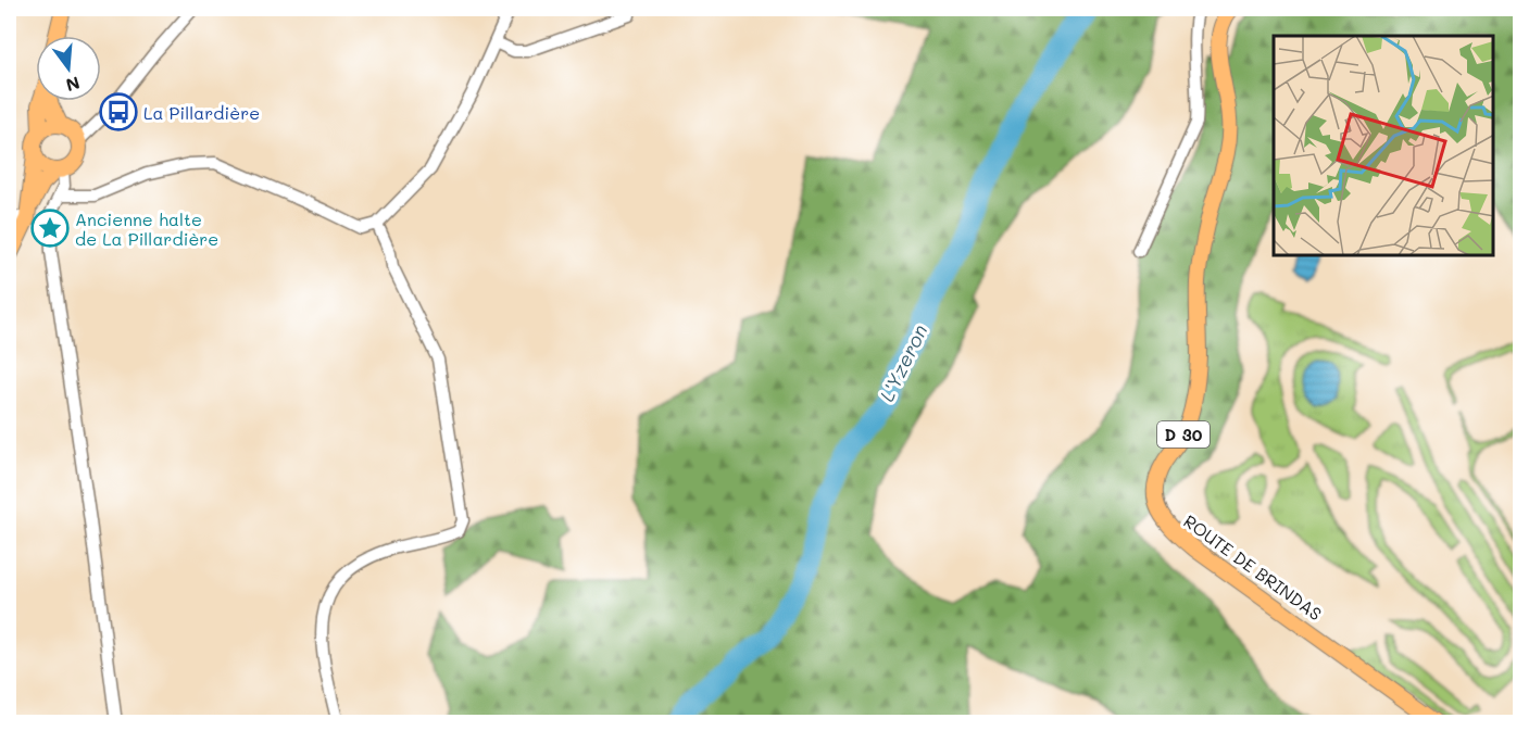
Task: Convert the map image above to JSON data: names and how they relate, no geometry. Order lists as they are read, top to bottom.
{
  "streets": {
    "main road": ["D 30", "ROUTE DE BRINDAS"]
  },
  "water": ["L'Yzeron"],
  "places": {
    "bus stop": ["La Pillardière"],
    "place": ["Ancienne halte de La Pillardière"]
  },
  "north": "bottom"
}
